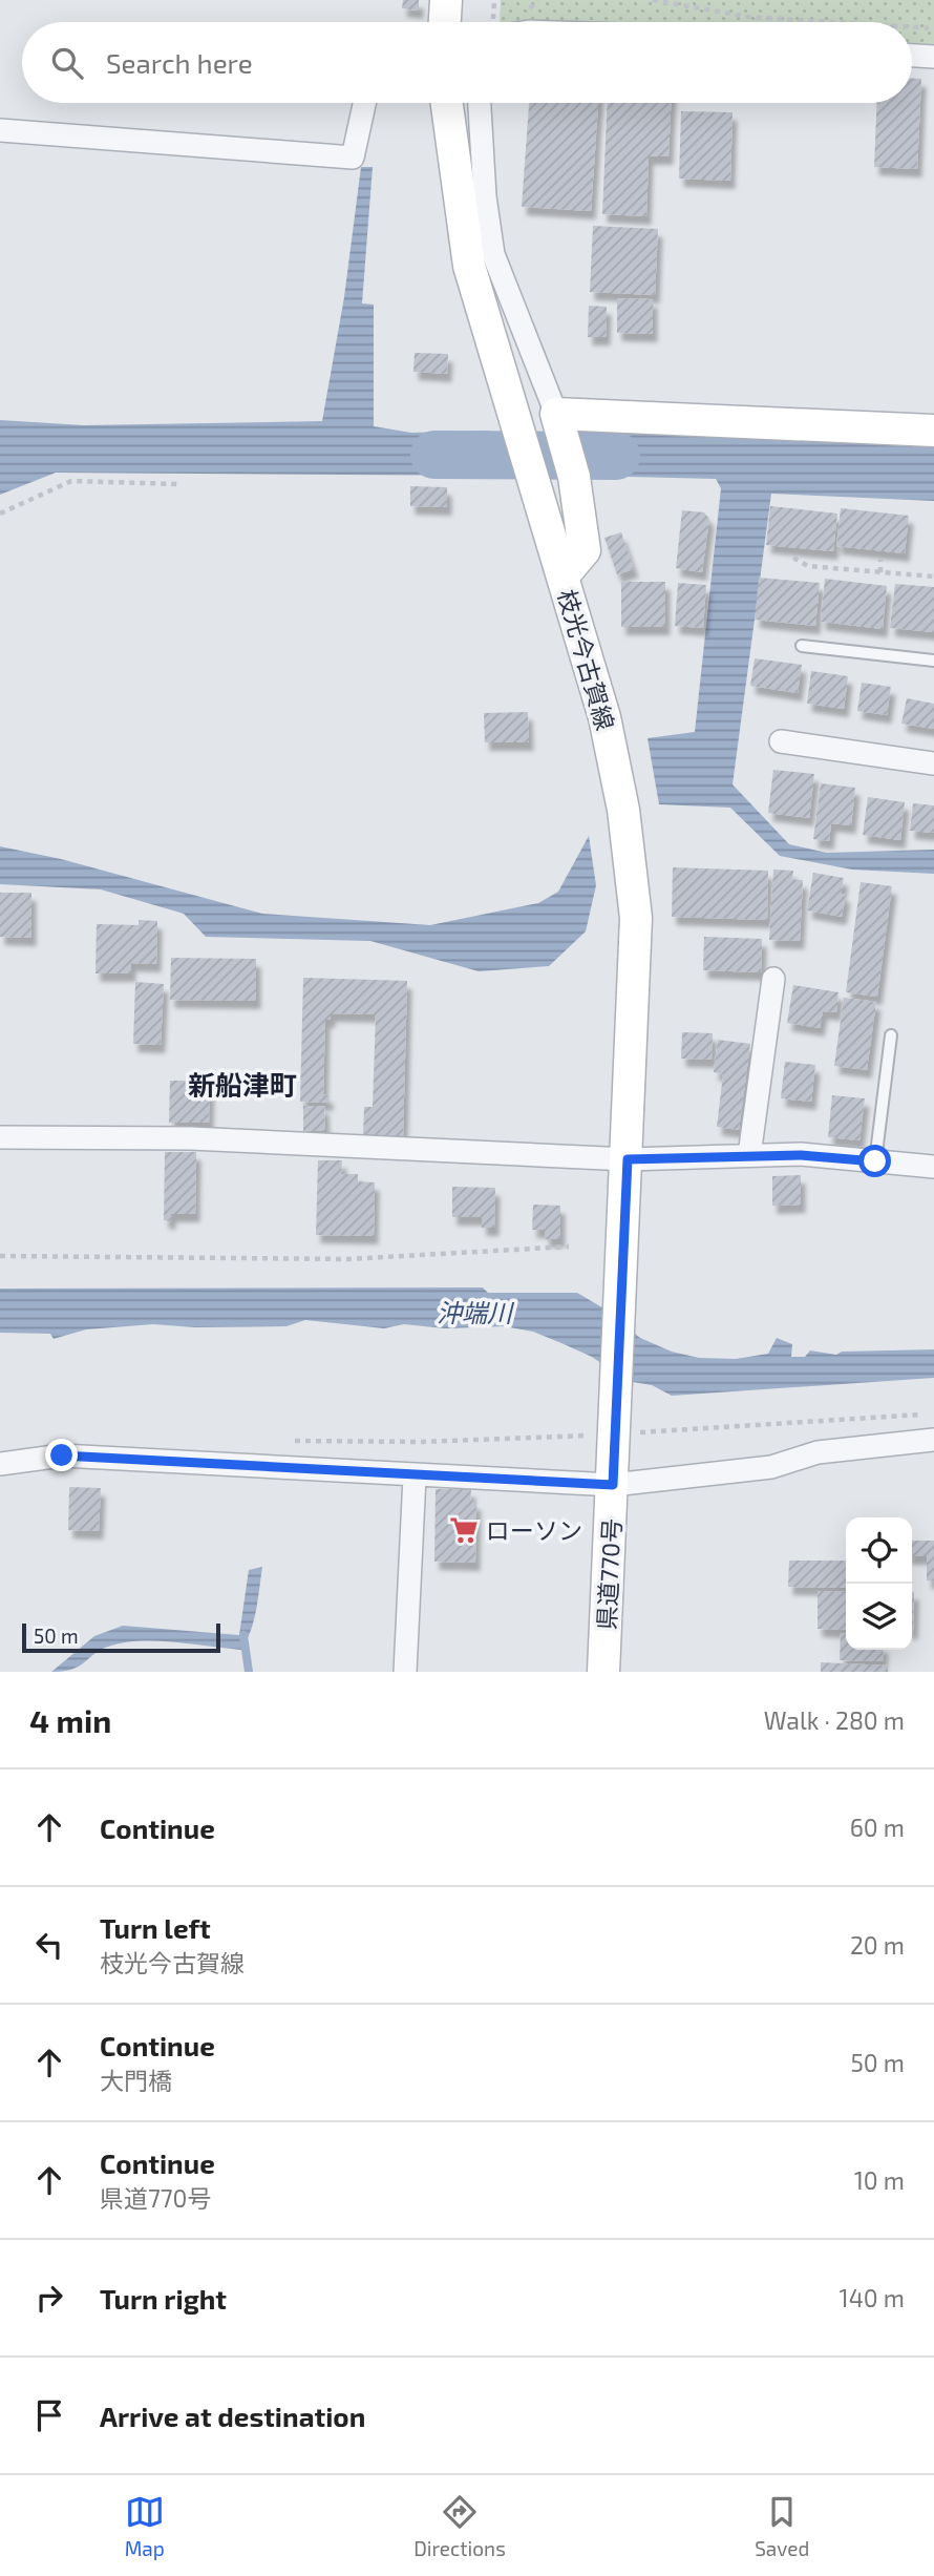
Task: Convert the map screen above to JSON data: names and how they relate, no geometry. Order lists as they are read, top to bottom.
{
  "streets": {
    "main road": ["枝光今古賀線", "県道770号"]
  },
  "crossings": [
    ["枝光今古賀線", "県道770号"]
  ],
  "districts": ["新船津町"],
  "water": ["沖端川"],
  "places": {
    "supermarket": ["ローソン"]
  },
  "scale_bar": "50 m",
  "page": {
    "search": "Search here",
    "scale": "50 m",
    "heading": ["4 min", "Walk · 280 m"],
    "list": [
      ["Continue", "60 m"],
      ["Turn left", "枝光今古賀線", "20 m"],
      ["Continue", "大門橋", "50 m"],
      ["Continue", "県道770号", "10 m"],
      ["Turn right", "140 m"],
      "Arrive at destination"
    ],
    "nav": ["Map", "Directions", "Saved"]
  }
}
